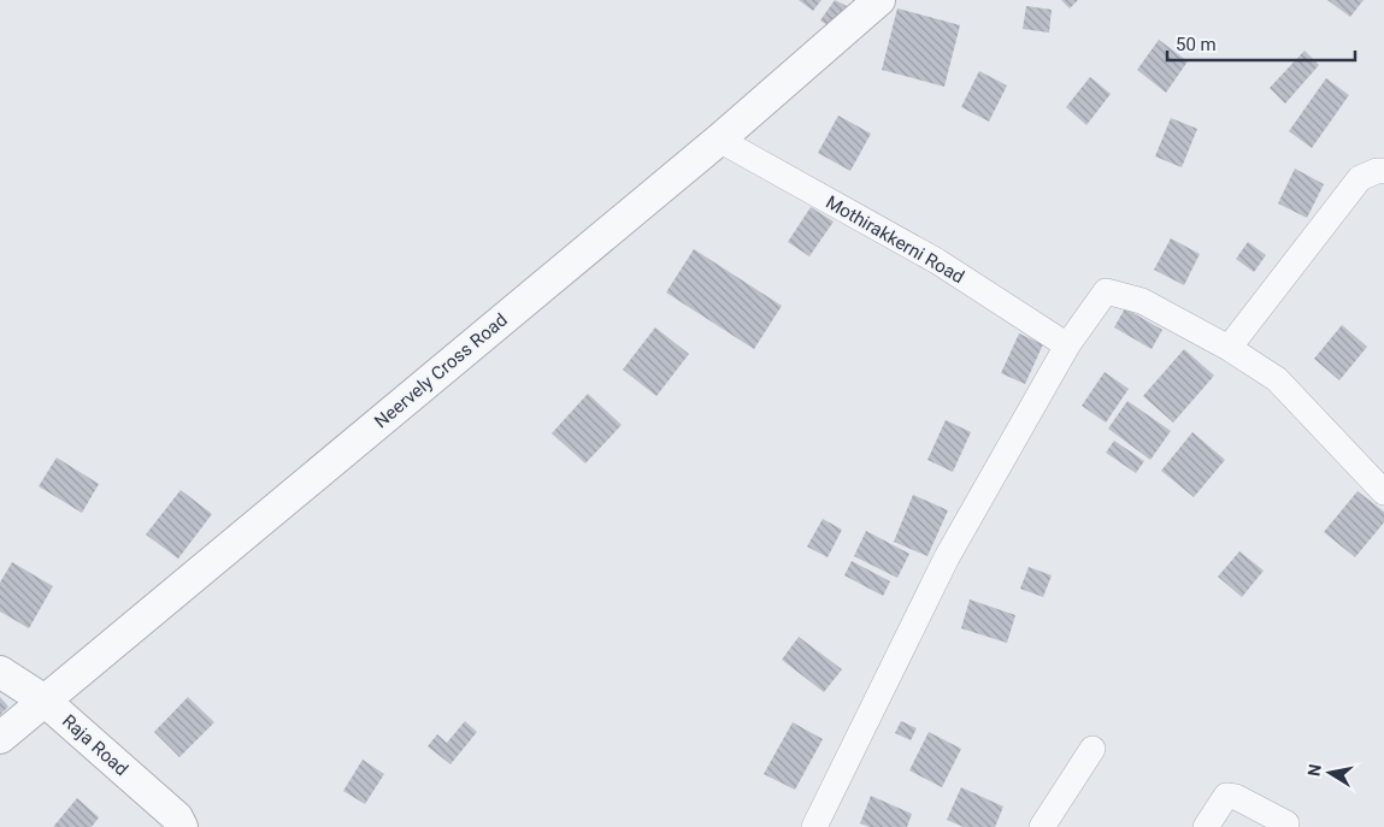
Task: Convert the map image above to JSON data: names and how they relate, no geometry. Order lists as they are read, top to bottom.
{
  "streets": {
    "street": ["Mothirakkerni Road", "Neervely Cross Road", "Raja Road"]
  },
  "crossings": [
    ["Mothirakkerni Road", "Neervely Cross Road"],
    ["Neervely Cross Road", "Raja Road"]
  ],
  "scale_bar": "50 m",
  "north": "left"
}
